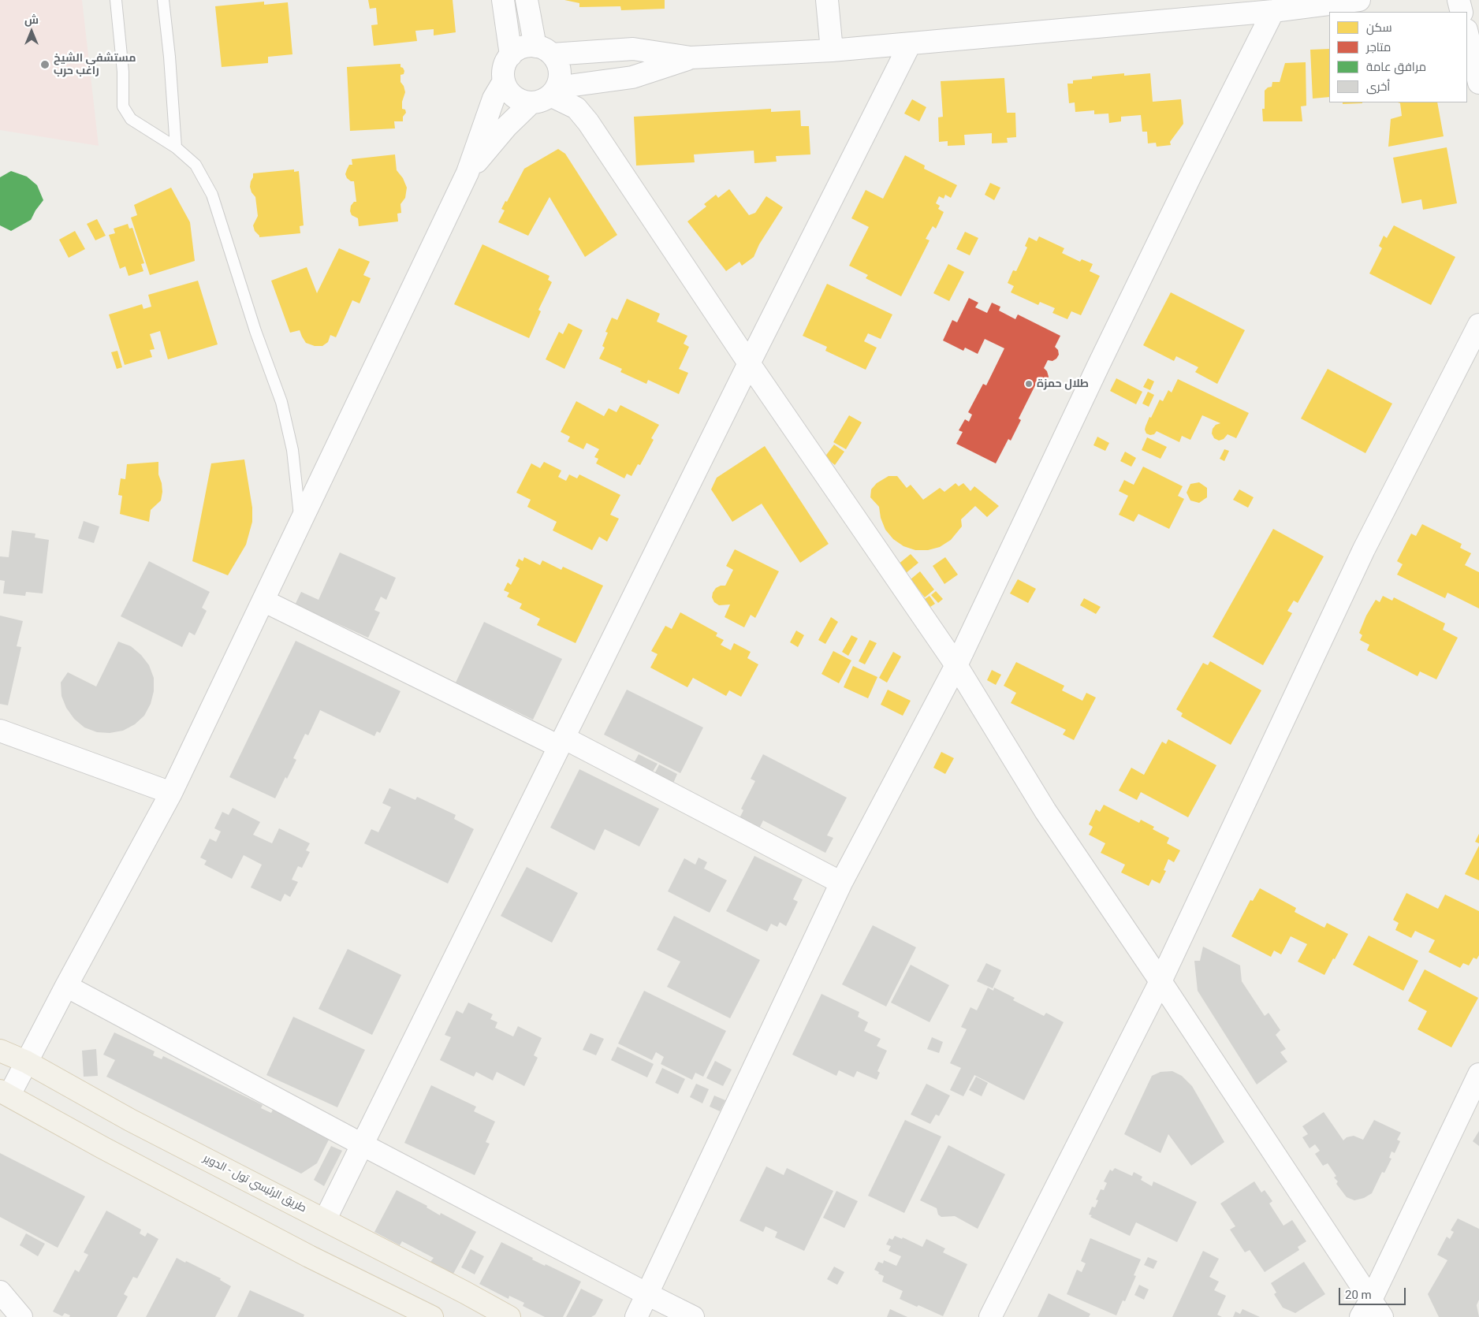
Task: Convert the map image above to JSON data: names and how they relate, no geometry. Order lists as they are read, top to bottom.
{
  "streets": {
    "main road": ["طريق الرئيسي تول - الدوير"]
  },
  "places": ["مستشفى الشيخ راغب حرب", "طلال حمزة"],
  "legend": [
    "سكن",
    "متاجر",
    "مرافق عامة",
    "أخرى"
  ],
  "scale_bar": "20 m",
  "north": "top"
}
